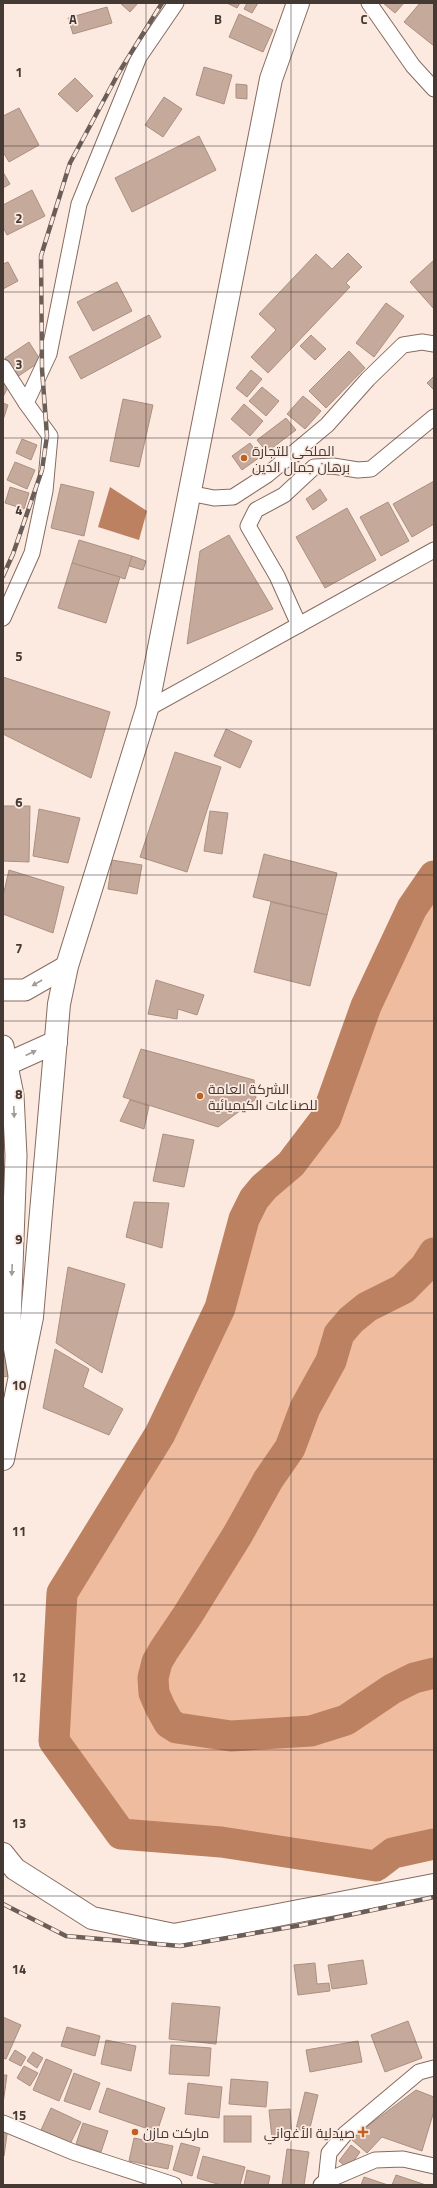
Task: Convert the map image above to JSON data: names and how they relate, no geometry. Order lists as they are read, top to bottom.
{
  "places": {
    "other": ["الملكي للتجارة برهان جمال الدين", "الشركة العامة للصناعات الكيميائية", "ماركت مازن"],
    "health": ["صيدلية الأغواني"]
  },
  "grid": {
    "columns": ["A", "B", "C"],
    "rows": [
      "1",
      "2",
      "3",
      "4",
      "5",
      "6",
      "7",
      "8",
      "9",
      "10",
      "11",
      "12",
      "13",
      "14",
      "15"
    ]
  }
}
